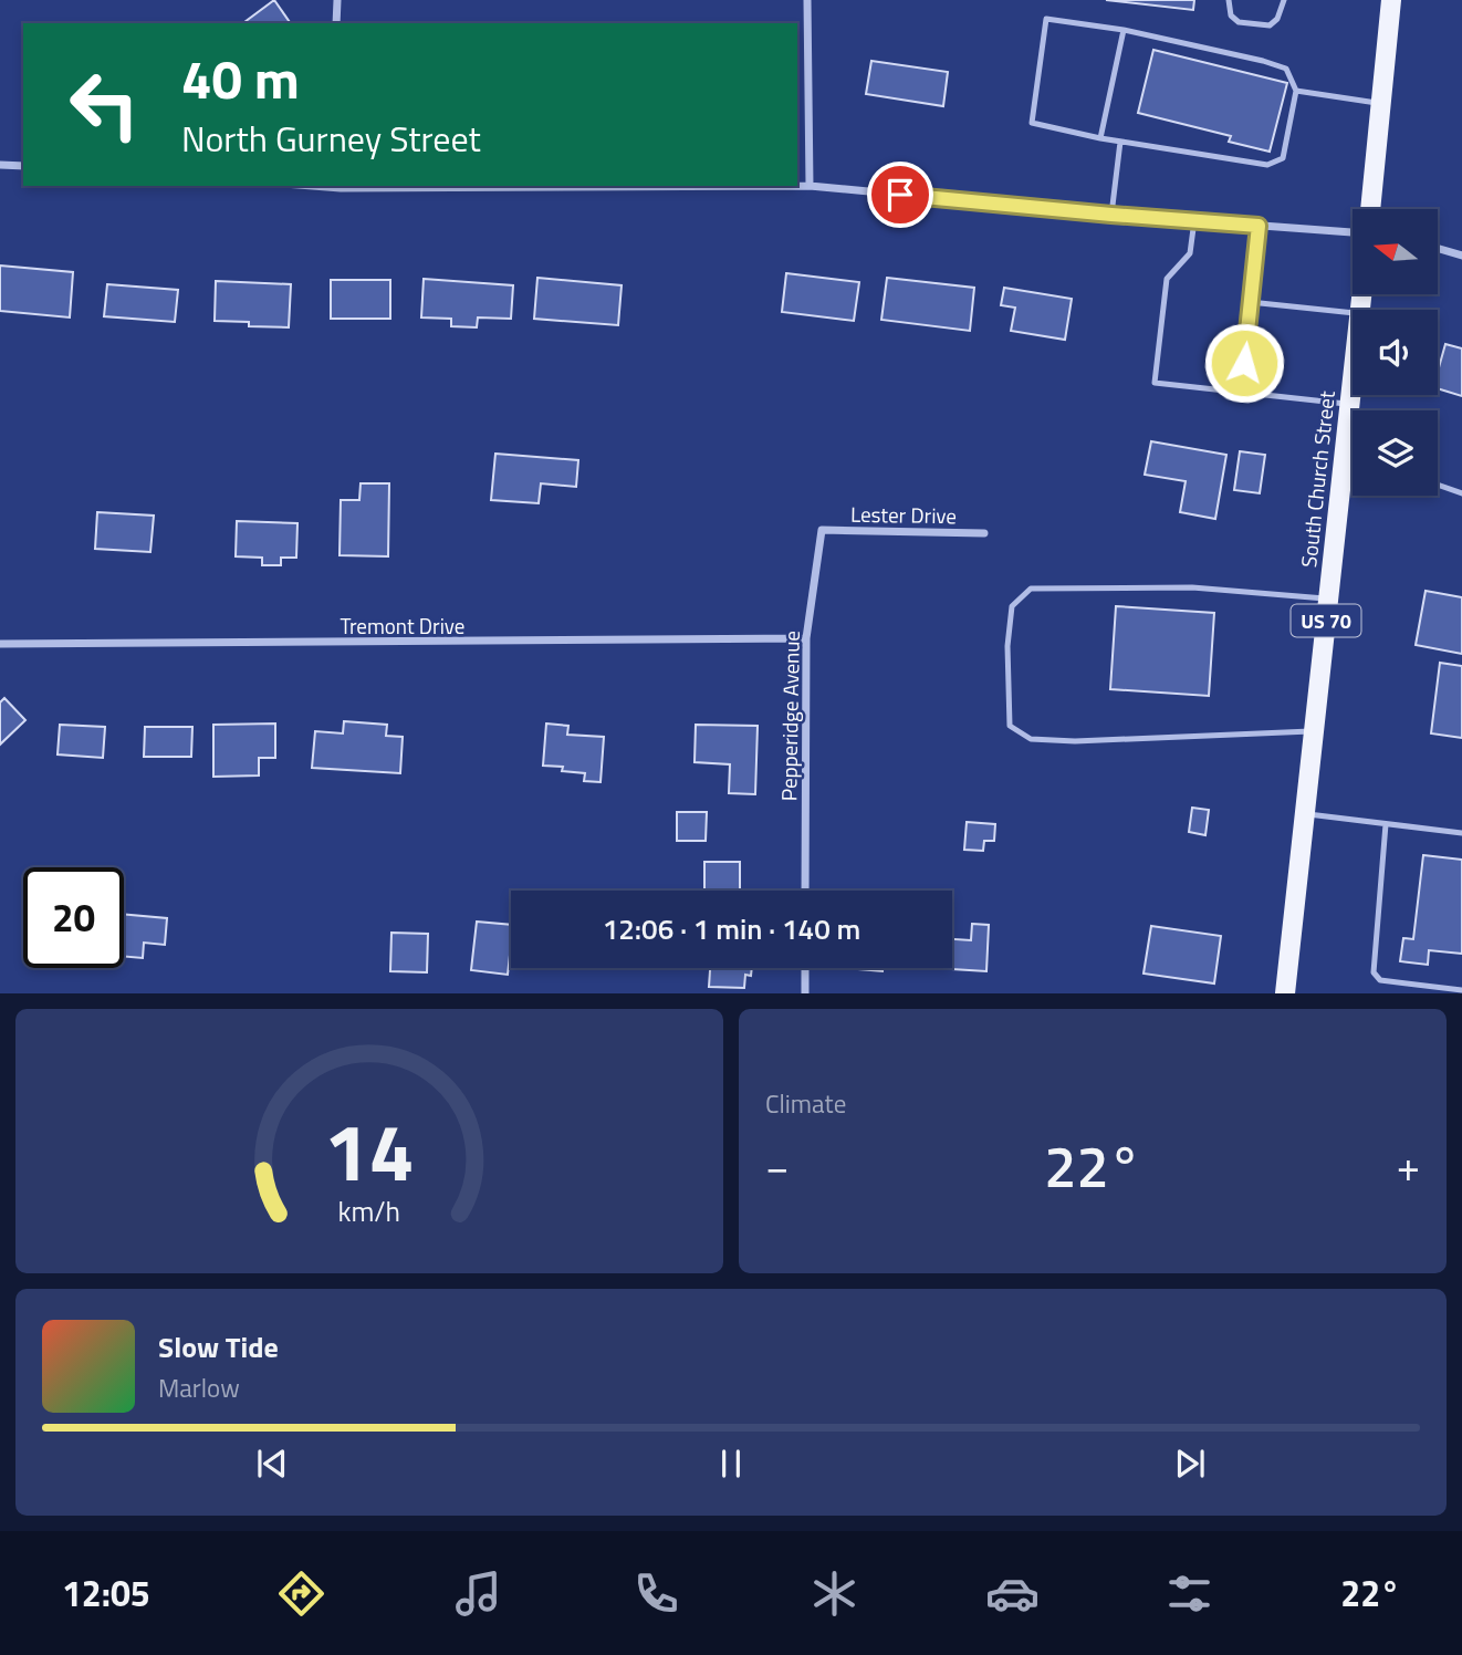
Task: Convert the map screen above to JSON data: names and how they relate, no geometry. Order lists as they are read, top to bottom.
{
  "streets": {
    "main road": ["South Church Street", "US 70"],
    "street": ["Lester Drive", "Tremont Drive", "Pepperidge Avenue"]
  },
  "crossings": [
    ["Lester Drive", "Pepperidge Avenue"],
    ["Tremont Drive", "Pepperidge Avenue"]
  ],
  "north": "left",
  "page": {
    "turn": ["40 m", "North Gurney Street"],
    "limit": "20",
    "trip": "12:06 · 1 min · 140 m",
    "tile": "Climate",
    "heat": ["−", "22°", "+"],
    "song": ["Slow Tide", "Marlow"],
    "tabs": ["12:05", "22°"],
    "gauge": ["14", "km/h"]
  }
}
